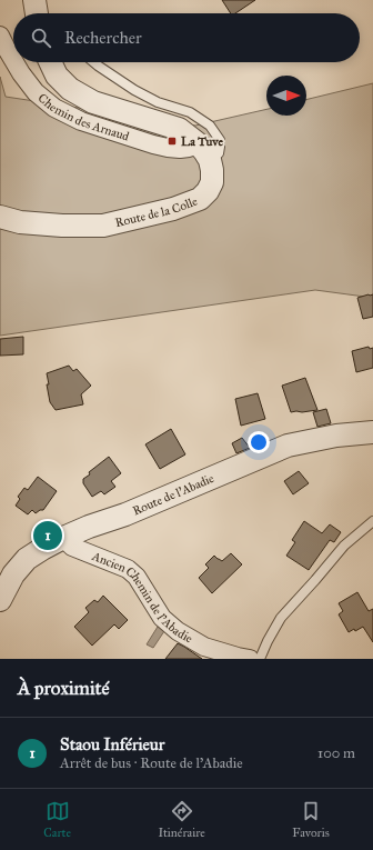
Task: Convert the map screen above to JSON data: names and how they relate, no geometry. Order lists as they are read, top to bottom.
{
  "streets": {
    "street": [
      "Chemin des Arnaud",
      "Route de la Colle",
      "Route de l'Abadie",
      "Ancien Chemin de l'Abadie"
    ]
  },
  "crossings": [
    ["Chemin des Arnaud", "Route de la Colle"],
    ["Route de l'Abadie", "Ancien Chemin de l'Abadie"]
  ],
  "places": {
    "transit": ["La Tuve"]
  },
  "north": "right",
  "page": {
    "search": "Rechercher",
    "pins": "1",
    "heading": "À proximité",
    "list": [
      {
        "mark": "1",
        "name": "Staou Inférieur",
        "note": "Arrêt de bus · Route de l'Abadie",
        "value": "100 m"
      }
    ],
    "nav": ["Carte", "Itinéraire", "Favoris"]
  }
}
